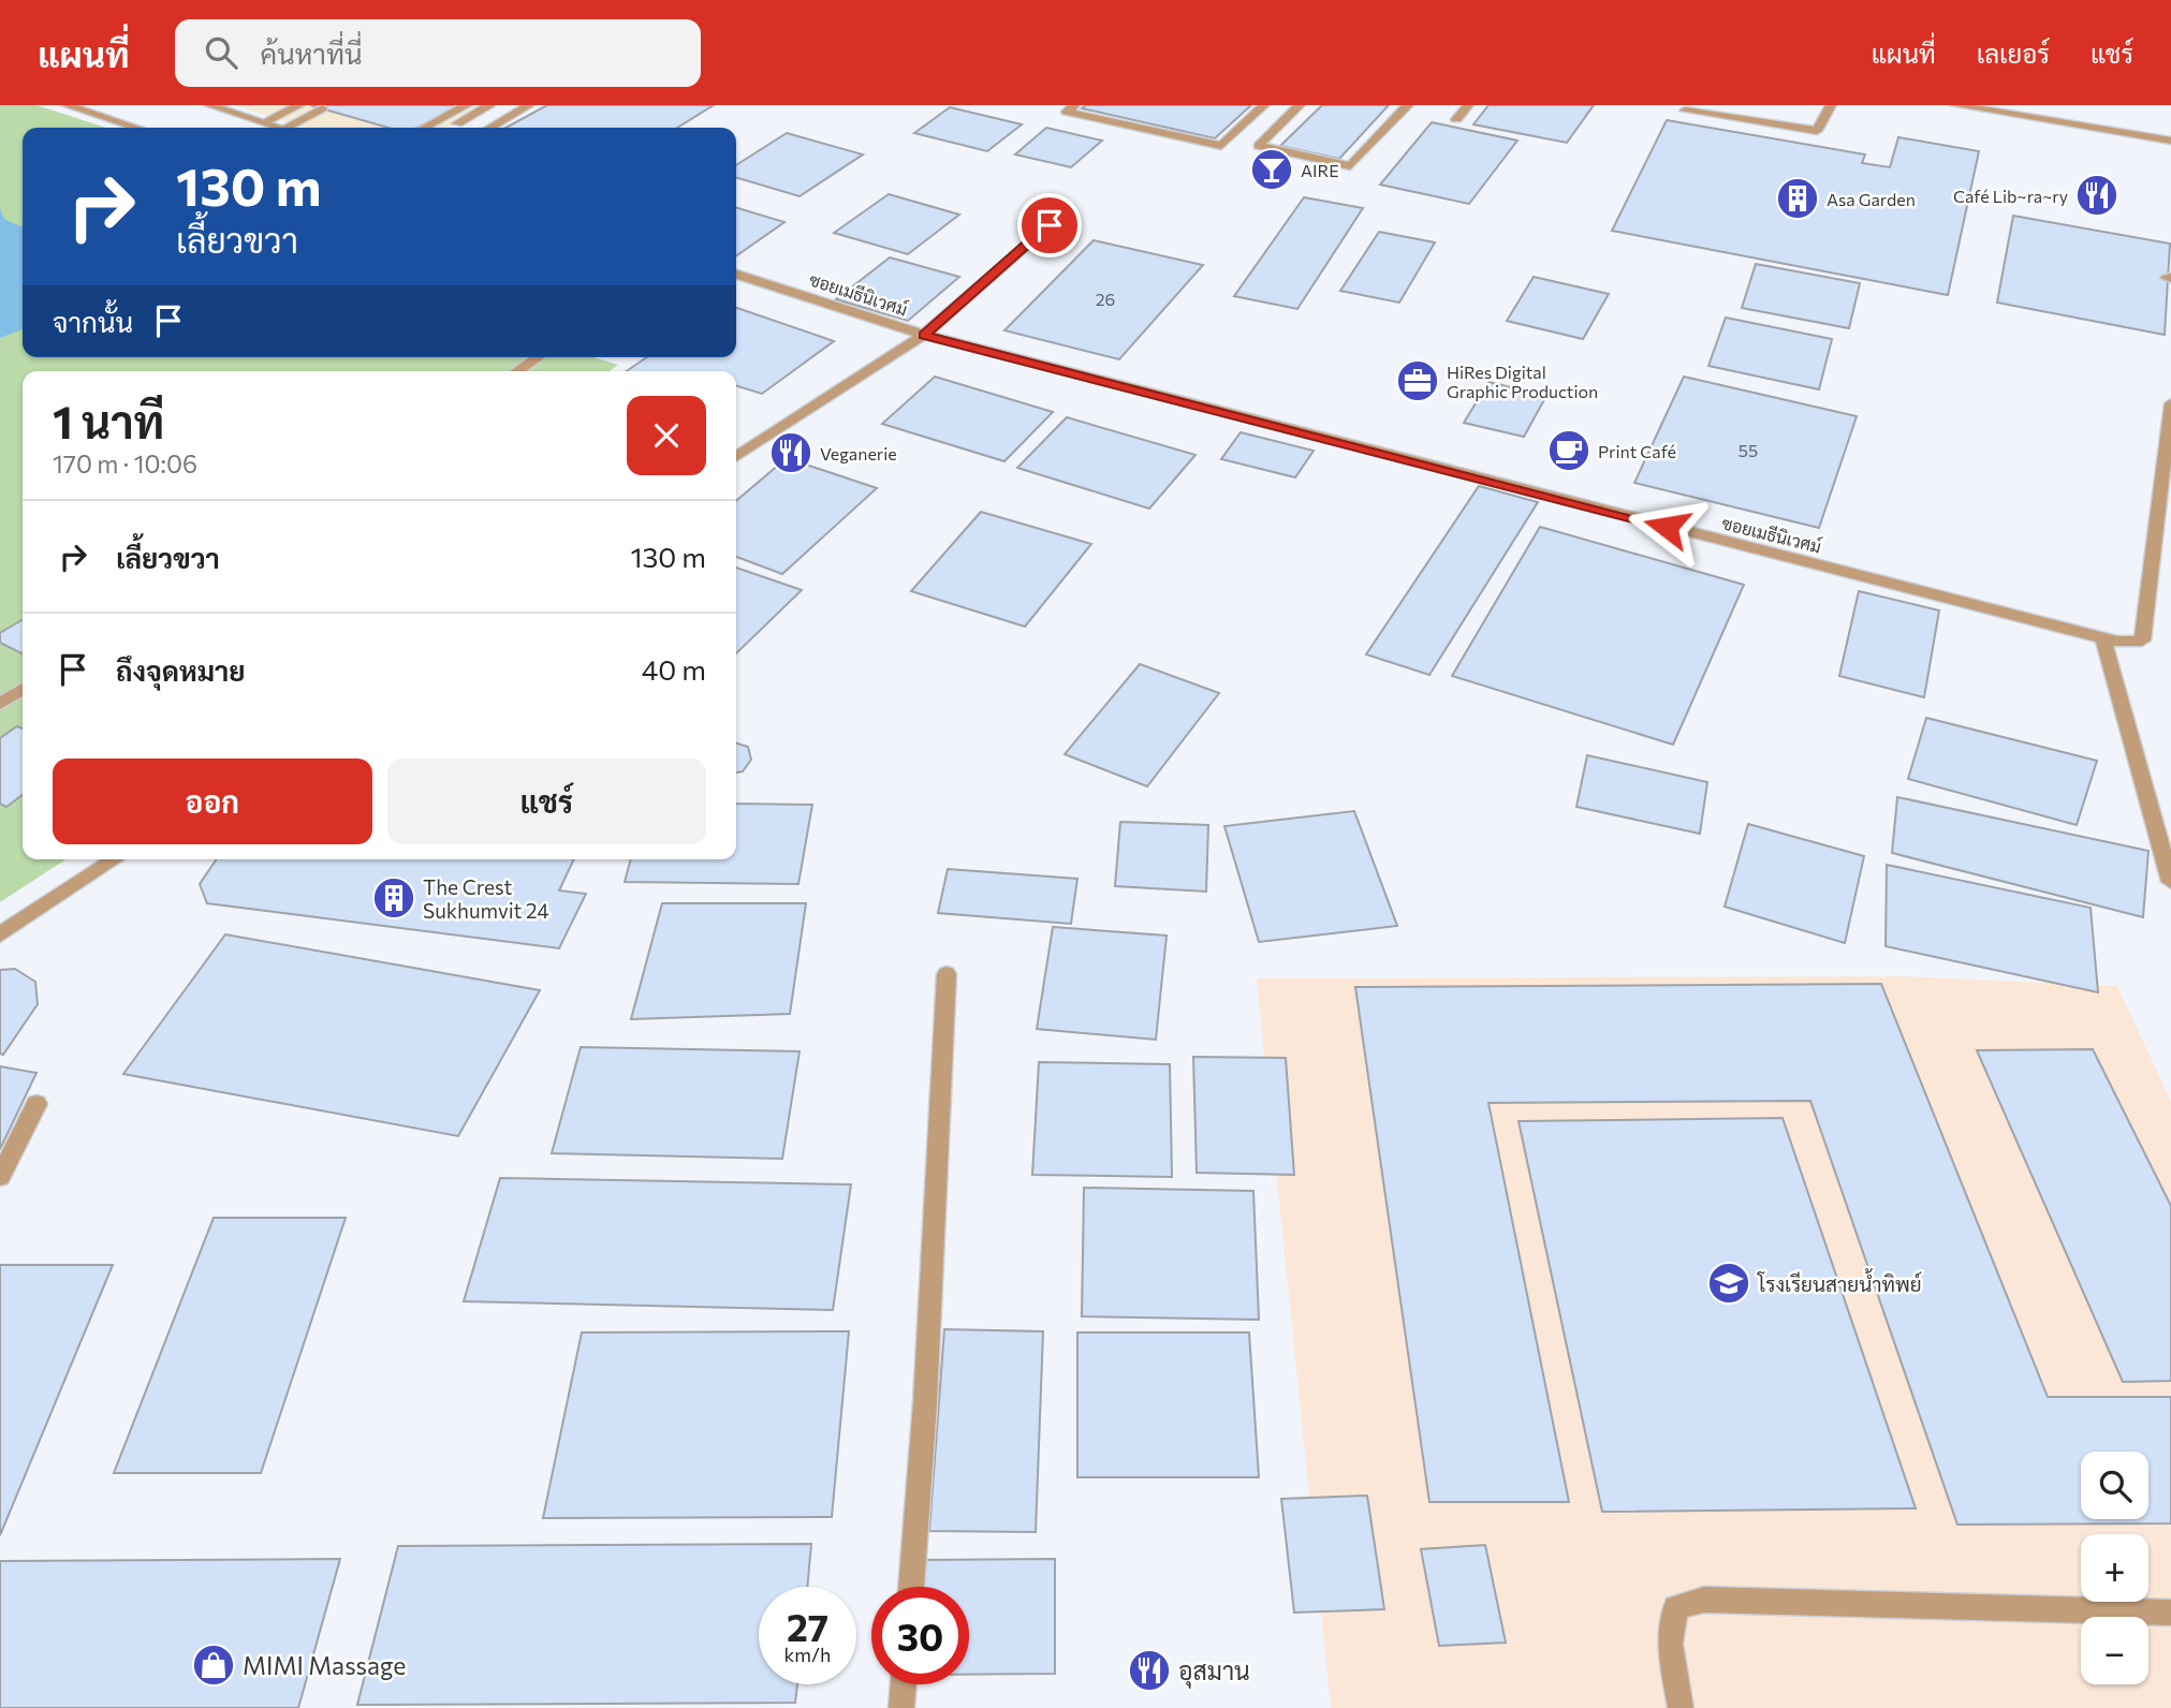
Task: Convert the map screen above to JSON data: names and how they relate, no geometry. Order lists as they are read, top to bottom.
{
  "streets": {
    "street": ["ซอยเมธีนิเวศม์"]
  },
  "places": {
    "bar": ["AIRE"],
    "restaurant": ["Café Lib~ra~ry", "Veganerie", "อุสมาน"],
    "building": ["Asa Garden", "The Crest Sukhumvit 24"],
    "office": ["HiRes Digital Graphic Production"],
    "cafe": ["Print Café"],
    "school or university": ["โรงเรียนสายน้ำทิพย์"],
    "shop": ["MIMI Massage"]
  },
  "house_numbers": ["26", "55"],
  "page": {
    "header": "แผนที่",
    "search": "ค้นหาที่นี่",
    "nav": ["แผนที่", "เลเยอร์", "แชร์"],
    "turn": ["130 m", "เลี้ยวขวา"],
    "then": "จากนั้น",
    "heading": ["1 นาที", "170 m · 10:06"],
    "list": [
      {
        "name": "เลี้ยวขวา",
        "value": "130 m"
      },
      {
        "name": "ถึงจุดหมาย",
        "value": "40 m"
      }
    ],
    "buttons": ["ออก", "แชร์"],
    "map_buttons": ["+", "−"],
    "speed": "27 km/h",
    "limit": "30"
  }
}
